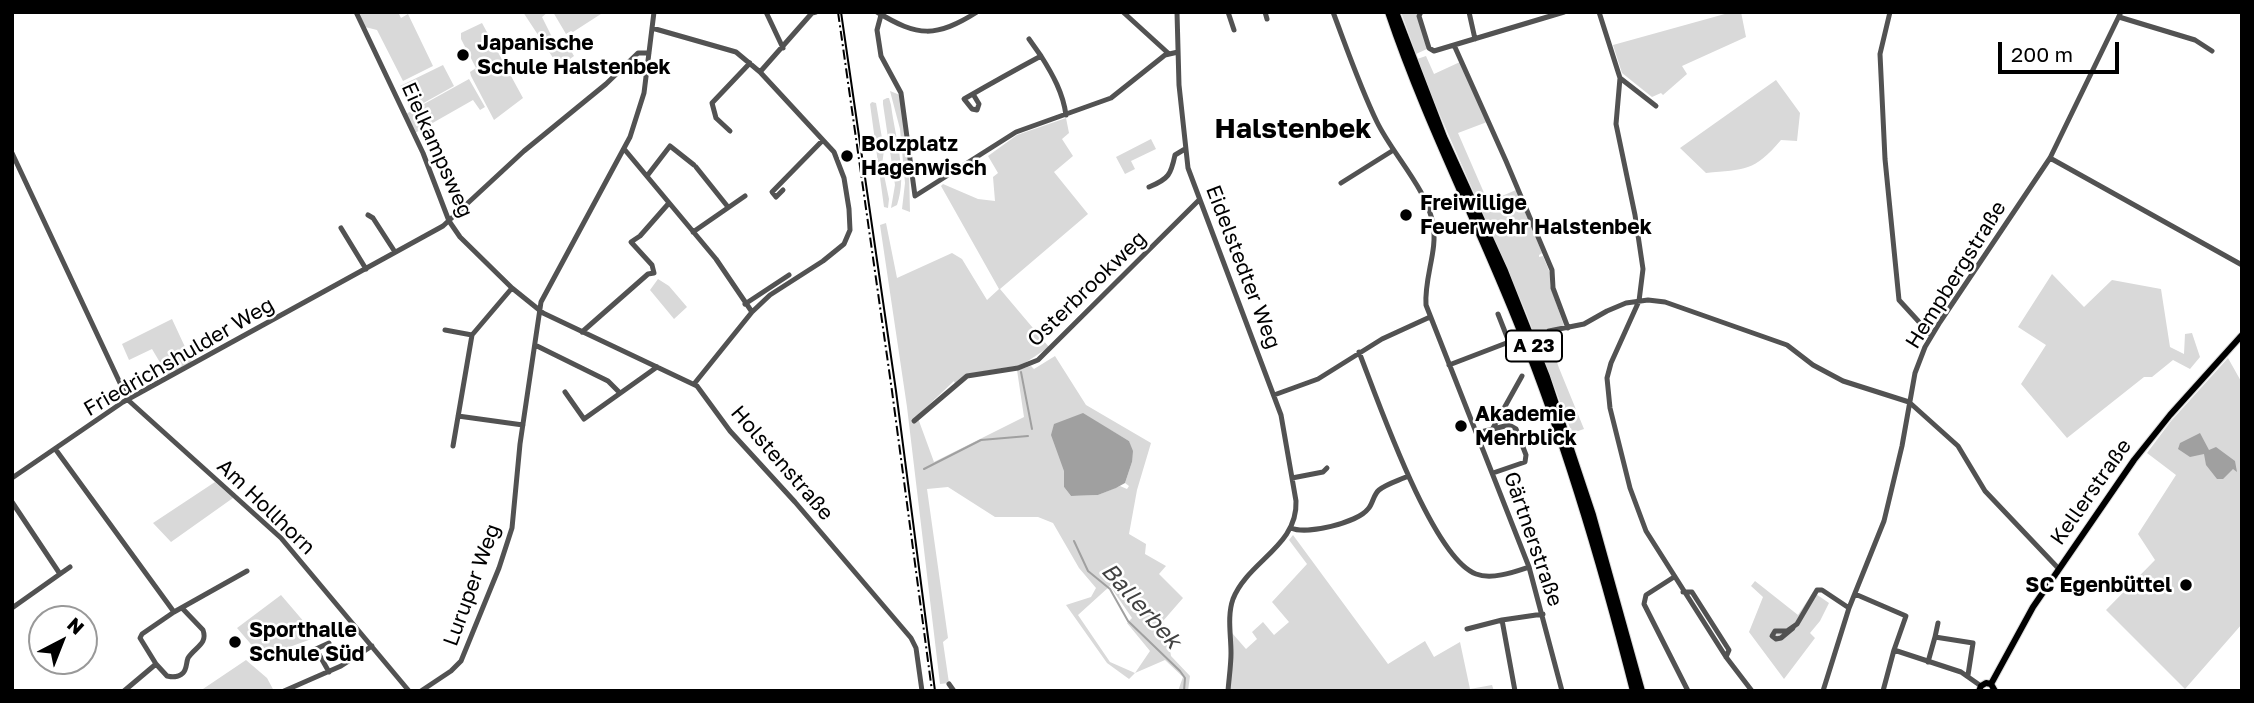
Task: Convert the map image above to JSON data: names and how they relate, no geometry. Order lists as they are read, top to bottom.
{
  "streets": {
    "highway": ["A 23"],
    "main road": ["Kellerstraße"],
    "street": [
      "Eielkampsweg",
      "Eidelstedter Weg",
      "Hempbergstraße",
      "Osterbrookweg",
      "Friedrichshulder Weg",
      "Holstenstraße",
      "Am Hollhorn",
      "Gärtnerstraße",
      "Luruper Weg"
    ]
  },
  "crossings": [
    ["Eielkampsweg", "Friedrichshulder Weg"],
    ["Eielkampsweg", "Holstenstraße"],
    ["Eielkampsweg", "Luruper Weg"],
    ["Eidelstedter Weg", "Osterbrookweg"],
    ["Friedrichshulder Weg", "Am Hollhorn"],
    ["Friedrichshulder Weg", "Luruper Weg"]
  ],
  "districts": ["Halstenbek"],
  "water": ["Ballerbek"],
  "places": [
    "Japanische Schule Halstenbek",
    "Bolzplatz Hagenwisch",
    "Freiwillige Feuerwehr Halstenbek",
    "Akademie Mehrblick",
    "SC Egenbüttel",
    "Sporthalle Schule Süd"
  ],
  "scale_bar": "200 m",
  "north": "top right"
}
